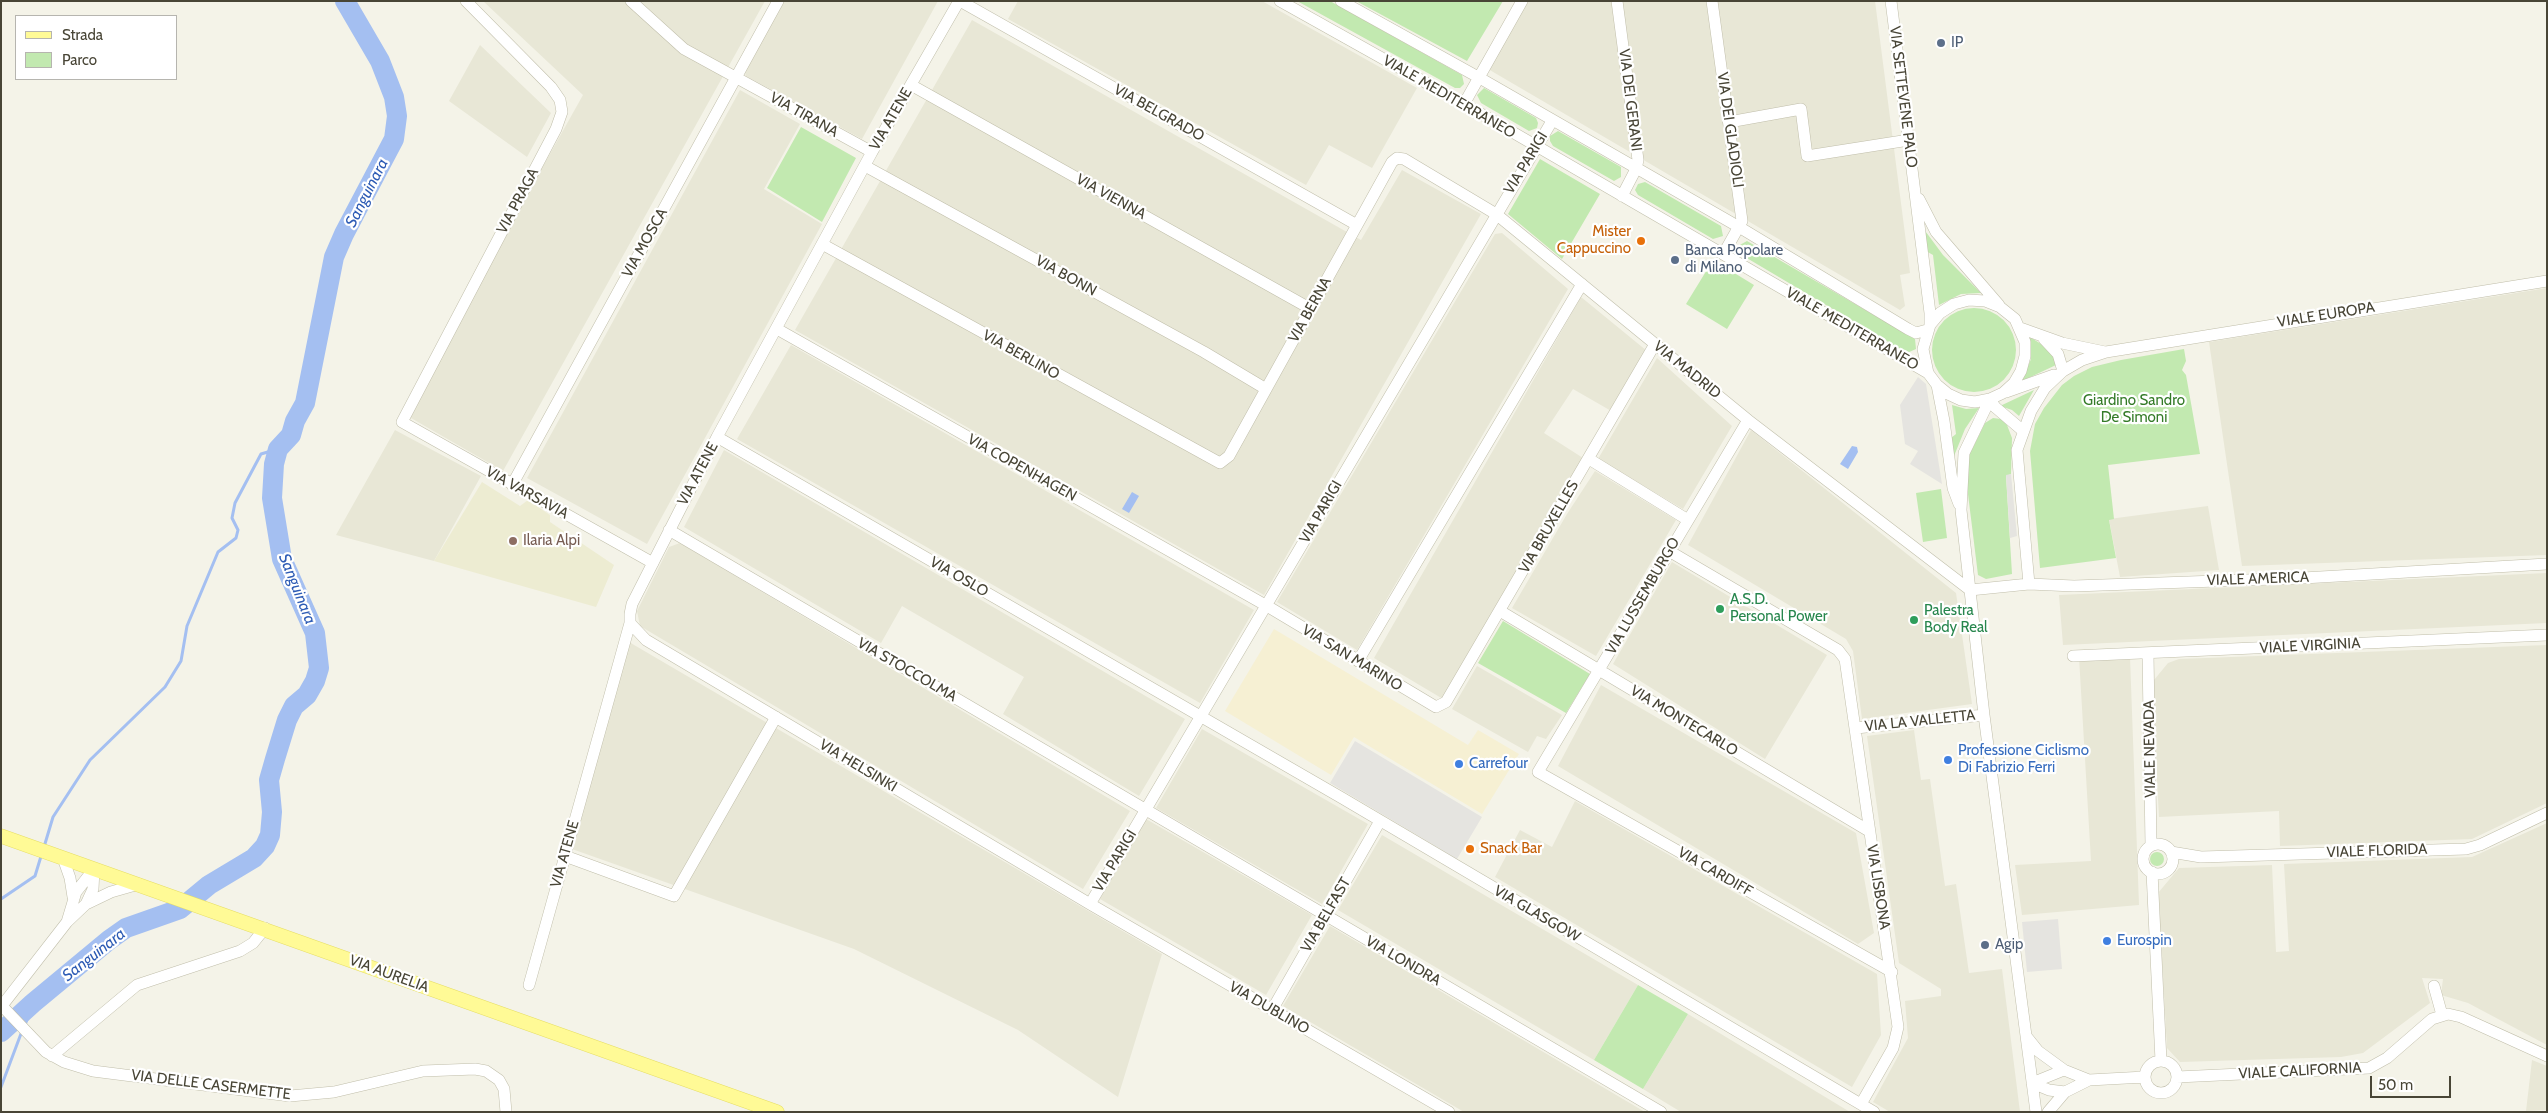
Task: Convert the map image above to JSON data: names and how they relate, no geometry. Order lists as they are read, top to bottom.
{
  "streets": {
    "main road": ["VIA AURELIA"],
    "street": [
      "VIALE MEDITERRANEO",
      "VIA SETTEVENE PALO",
      "VIA DEI GERANI",
      "VIA BELGRADO",
      "VIA TIRANA",
      "VIA ATENE",
      "VIA DEI GLADIOLI",
      "VIA PARIGI",
      "VIA VIENNA",
      "VIA PRAGA",
      "VIA MOSCA",
      "VIA BONN",
      "VIA BERNA",
      "VIALE EUROPA",
      "VIA BERLINO",
      "VIA MADRID",
      "VIA COPENHAGEN",
      "VIA VARSAVIA",
      "VIA BRUXELLES",
      "VIA OSLO",
      "VIALE AMERICA",
      "VIA LUSSEMBURGO",
      "VIALE VIRGINIA",
      "VIA SAN MARINO",
      "VIA STOCCOLMA",
      "VIA MONTECARLO",
      "VIA LA VALLETTA",
      "VIALE NEVADA",
      "VIA HELSINKI",
      "VIALE FLORIDA",
      "VIA CARDIFF",
      "VIA LISBONA",
      "VIA GLASGOW",
      "VIA BELFAST",
      "VIA LONDRA",
      "VIA DUBLINO",
      "VIALE CALIFORNIA",
      "VIA DELLE CASERMETTE"
    ]
  },
  "crossings": [
    ["VIALE MEDITERRANEO", "VIA SETTEVENE PALO"],
    ["VIALE MEDITERRANEO", "VIA DEI GERANI"],
    ["VIALE MEDITERRANEO", "VIA DEI GLADIOLI"],
    ["VIALE MEDITERRANEO", "VIA PARIGI"],
    ["VIALE MEDITERRANEO", "VIALE EUROPA"],
    ["VIA SETTEVENE PALO", "VIALE EUROPA"],
    ["VIA BELGRADO", "VIA ATENE"],
    ["VIA BELGRADO", "VIA BERNA"],
    ["VIA TIRANA", "VIA ATENE"],
    ["VIA TIRANA", "VIA MOSCA"],
    ["VIA ATENE", "VIA VIENNA"],
    ["VIA ATENE", "VIA BONN"],
    ["VIA ATENE", "VIA BERLINO"],
    ["VIA ATENE", "VIA COPENHAGEN"],
    ["VIA ATENE", "VIA VARSAVIA"],
    ["VIA ATENE", "VIA OSLO"],
    ["VIA ATENE", "VIA STOCCOLMA"],
    ["VIA ATENE", "VIA HELSINKI"],
    ["VIA PARIGI", "VIA MADRID"],
    ["VIA PARIGI", "VIA COPENHAGEN"],
    ["VIA PARIGI", "VIA OSLO"],
    ["VIA PARIGI", "VIA SAN MARINO"],
    ["VIA PARIGI", "VIA STOCCOLMA"],
    ["VIA PARIGI", "VIA HELSINKI"],
    ["VIA PARIGI", "VIA GLASGOW"],
    ["VIA PARIGI", "VIA LONDRA"],
    ["VIA PARIGI", "VIA DUBLINO"],
    ["VIA VIENNA", "VIA BERNA"],
    ["VIA PRAGA", "VIA VARSAVIA"],
    ["VIA MOSCA", "VIA VARSAVIA"],
    ["VIA BONN", "VIA BERNA"],
    ["VIA BERNA", "VIA BERLINO"],
    ["VIA BERNA", "VIA MADRID"],
    ["VIALE EUROPA", "VIALE AMERICA"],
    ["VIA MADRID", "VIA BRUXELLES"],
    ["VIA MADRID", "VIALE AMERICA"],
    ["VIA MADRID", "VIA LUSSEMBURGO"],
    ["VIA COPENHAGEN", "VIA SAN MARINO"],
    ["VIA BRUXELLES", "VIA SAN MARINO"],
    ["VIA BRUXELLES", "VIA MONTECARLO"],
    ["VIA OSLO", "VIA GLASGOW"],
    ["VIA LUSSEMBURGO", "VIA MONTECARLO"],
    ["VIA LUSSEMBURGO", "VIA CARDIFF"],
    ["VIA LUSSEMBURGO", "VIA LISBONA"],
    ["VIALE VIRGINIA", "VIALE NEVADA"],
    ["VIA STOCCOLMA", "VIA LONDRA"],
    ["VIA MONTECARLO", "VIA LISBONA"],
    ["VIA LA VALLETTA", "VIA LISBONA"],
    ["VIALE NEVADA", "VIALE FLORIDA"],
    ["VIA HELSINKI", "VIA DUBLINO"],
    ["VIA CARDIFF", "VIA LISBONA"],
    ["VIA LISBONA", "VIA GLASGOW"],
    ["VIA GLASGOW", "VIA BELFAST"],
    ["VIA BELFAST", "VIA LONDRA"],
    ["VIA BELFAST", "VIA DUBLINO"]
  ],
  "water": ["Sanguinara"],
  "parks": ["Giardino Sandro De Simoni"],
  "places": [
    "IP",
    "Mister Cappuccino",
    "Banca Popolare di Milano",
    "Ilaria Alpi",
    "A.S.D. Personal Power",
    "Palestra Body Real",
    "Professione Ciclismo Di Fabrizio Ferri",
    "Carrefour",
    "Snack Bar",
    "Eurospin",
    "Agip"
  ],
  "legend": ["Strada", "Parco"],
  "scale_bar": "50 m"
}
